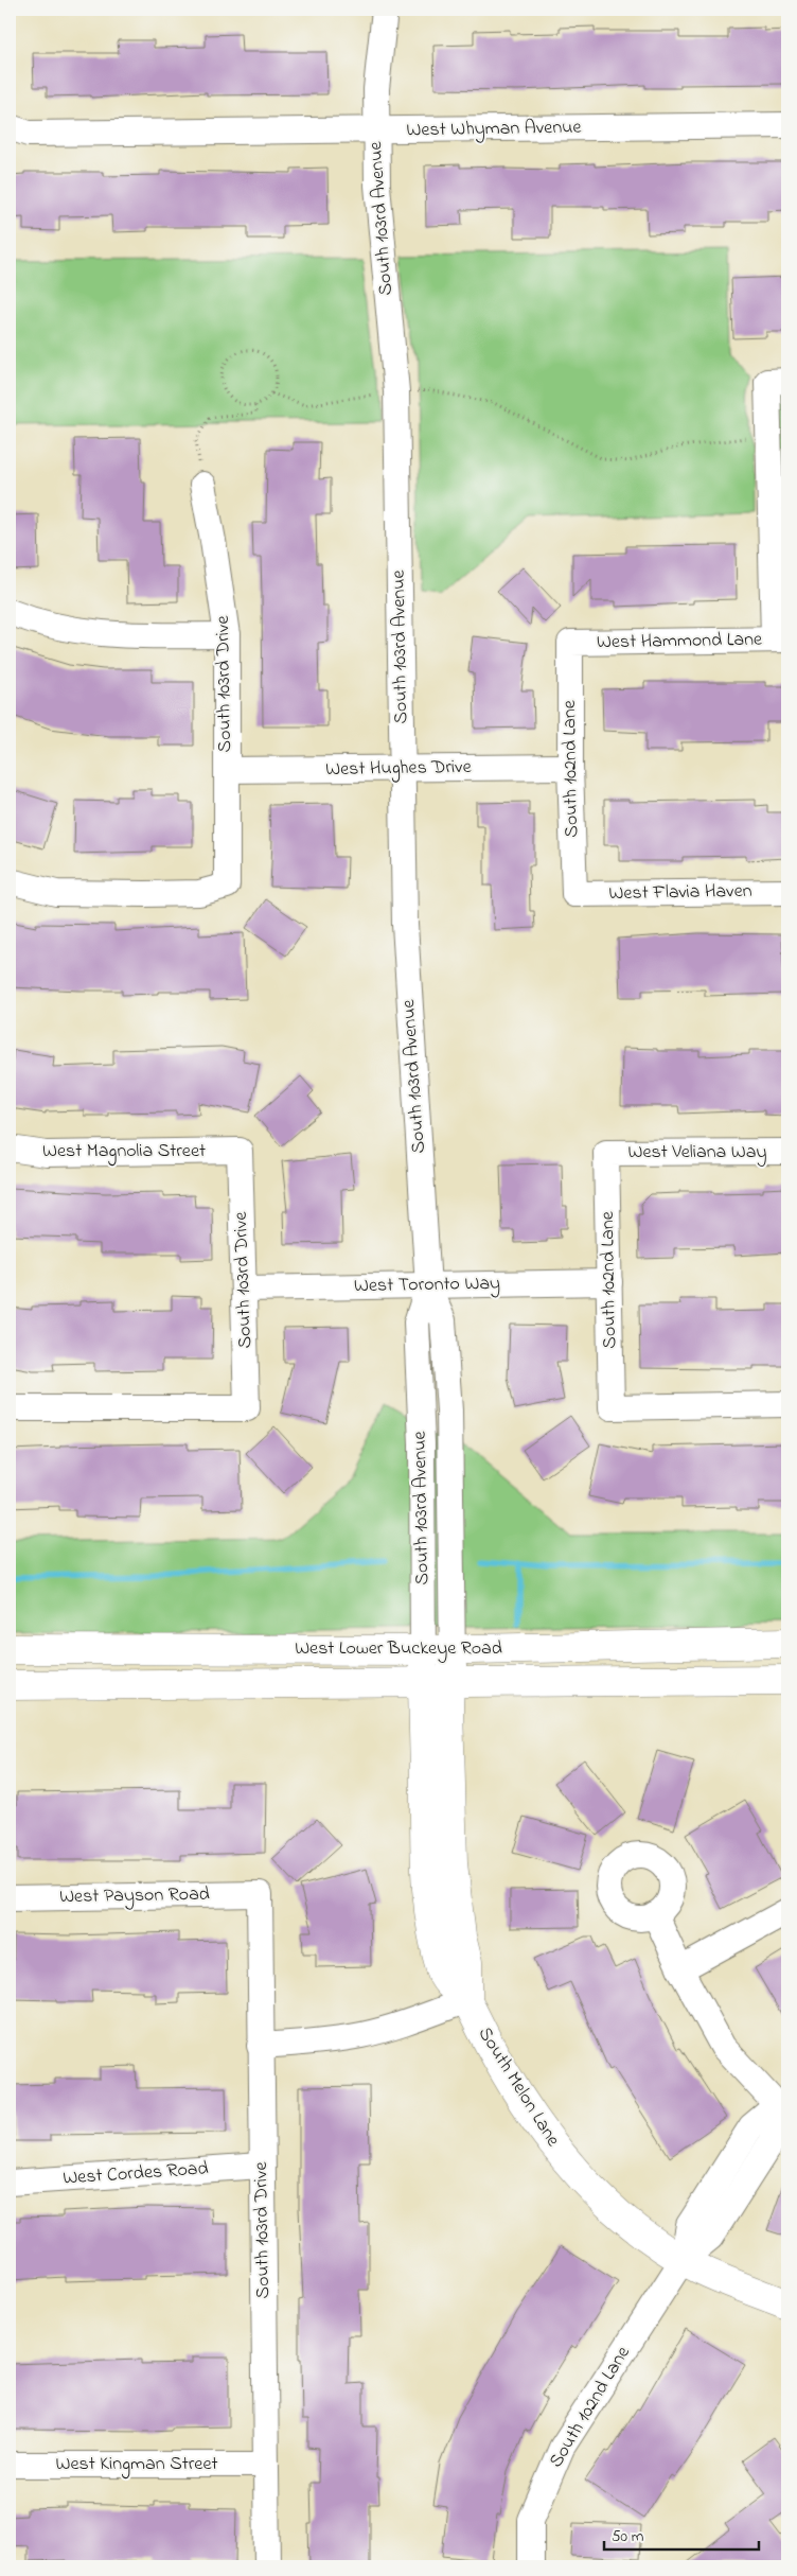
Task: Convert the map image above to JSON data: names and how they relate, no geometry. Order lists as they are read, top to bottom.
{
  "streets": {
    "main road": ["West Lower Buckeye Road", "South Melon Lane"],
    "street": [
      "West Whyman Avenue",
      "South 103rd Avenue",
      "West Hammond Lane",
      "South 103rd Drive",
      "West Hughes Drive",
      "South 102nd Lane",
      "West Flavia Haven",
      "West Magnolia Street",
      "West Veliana Way",
      "West Toronto Way",
      "West Payson Road",
      "West Cordes Road",
      "West Kingman Street"
    ]
  },
  "crossings": [
    ["West Whyman Avenue", "South 103rd Avenue"],
    ["South 103rd Avenue", "West Hughes Drive"],
    ["South 103rd Avenue", "West Toronto Way"],
    ["South 103rd Avenue", "West Lower Buckeye Road"],
    ["South 103rd Avenue", "South Melon Lane"],
    ["West Hammond Lane", "South 102nd Lane"],
    ["South 103rd Drive", "West Hughes Drive"],
    ["South 103rd Drive", "West Magnolia Street"],
    ["South 103rd Drive", "West Toronto Way"],
    ["South 103rd Drive", "West Payson Road"],
    ["South 103rd Drive", "West Cordes Road"],
    ["South 103rd Drive", "West Kingman Street"],
    ["West Hughes Drive", "South 102nd Lane"],
    ["South 102nd Lane", "West Flavia Haven"],
    ["South 102nd Lane", "West Veliana Way"],
    ["South 102nd Lane", "West Toronto Way"],
    ["South 102nd Lane", "South Melon Lane"],
    ["West Lower Buckeye Road", "South Melon Lane"]
  ],
  "scale_bar": "50 m"
}
